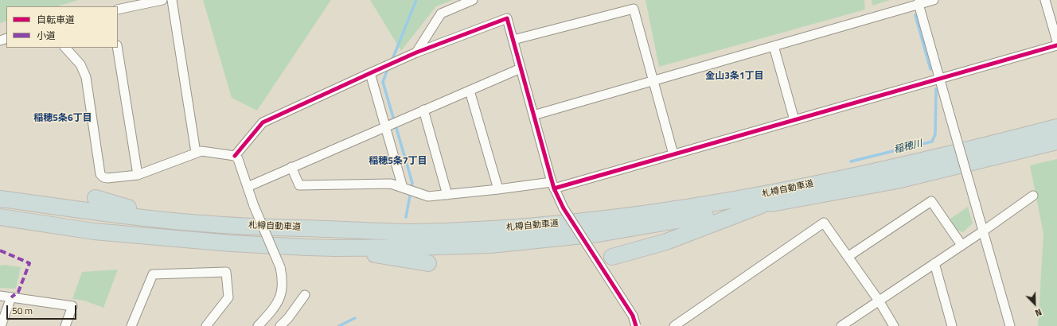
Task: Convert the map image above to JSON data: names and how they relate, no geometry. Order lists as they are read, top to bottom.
{
  "streets": {
    "highway": ["札樽自動車道"]
  },
  "districts": ["金山3条1丁目", "稲穂5条6丁目", "稲穂5条7丁目"],
  "water": ["稲穂川"],
  "legend": ["自転車道", "小道"],
  "scale_bar": "50 m",
  "north": "bottom right"
}
